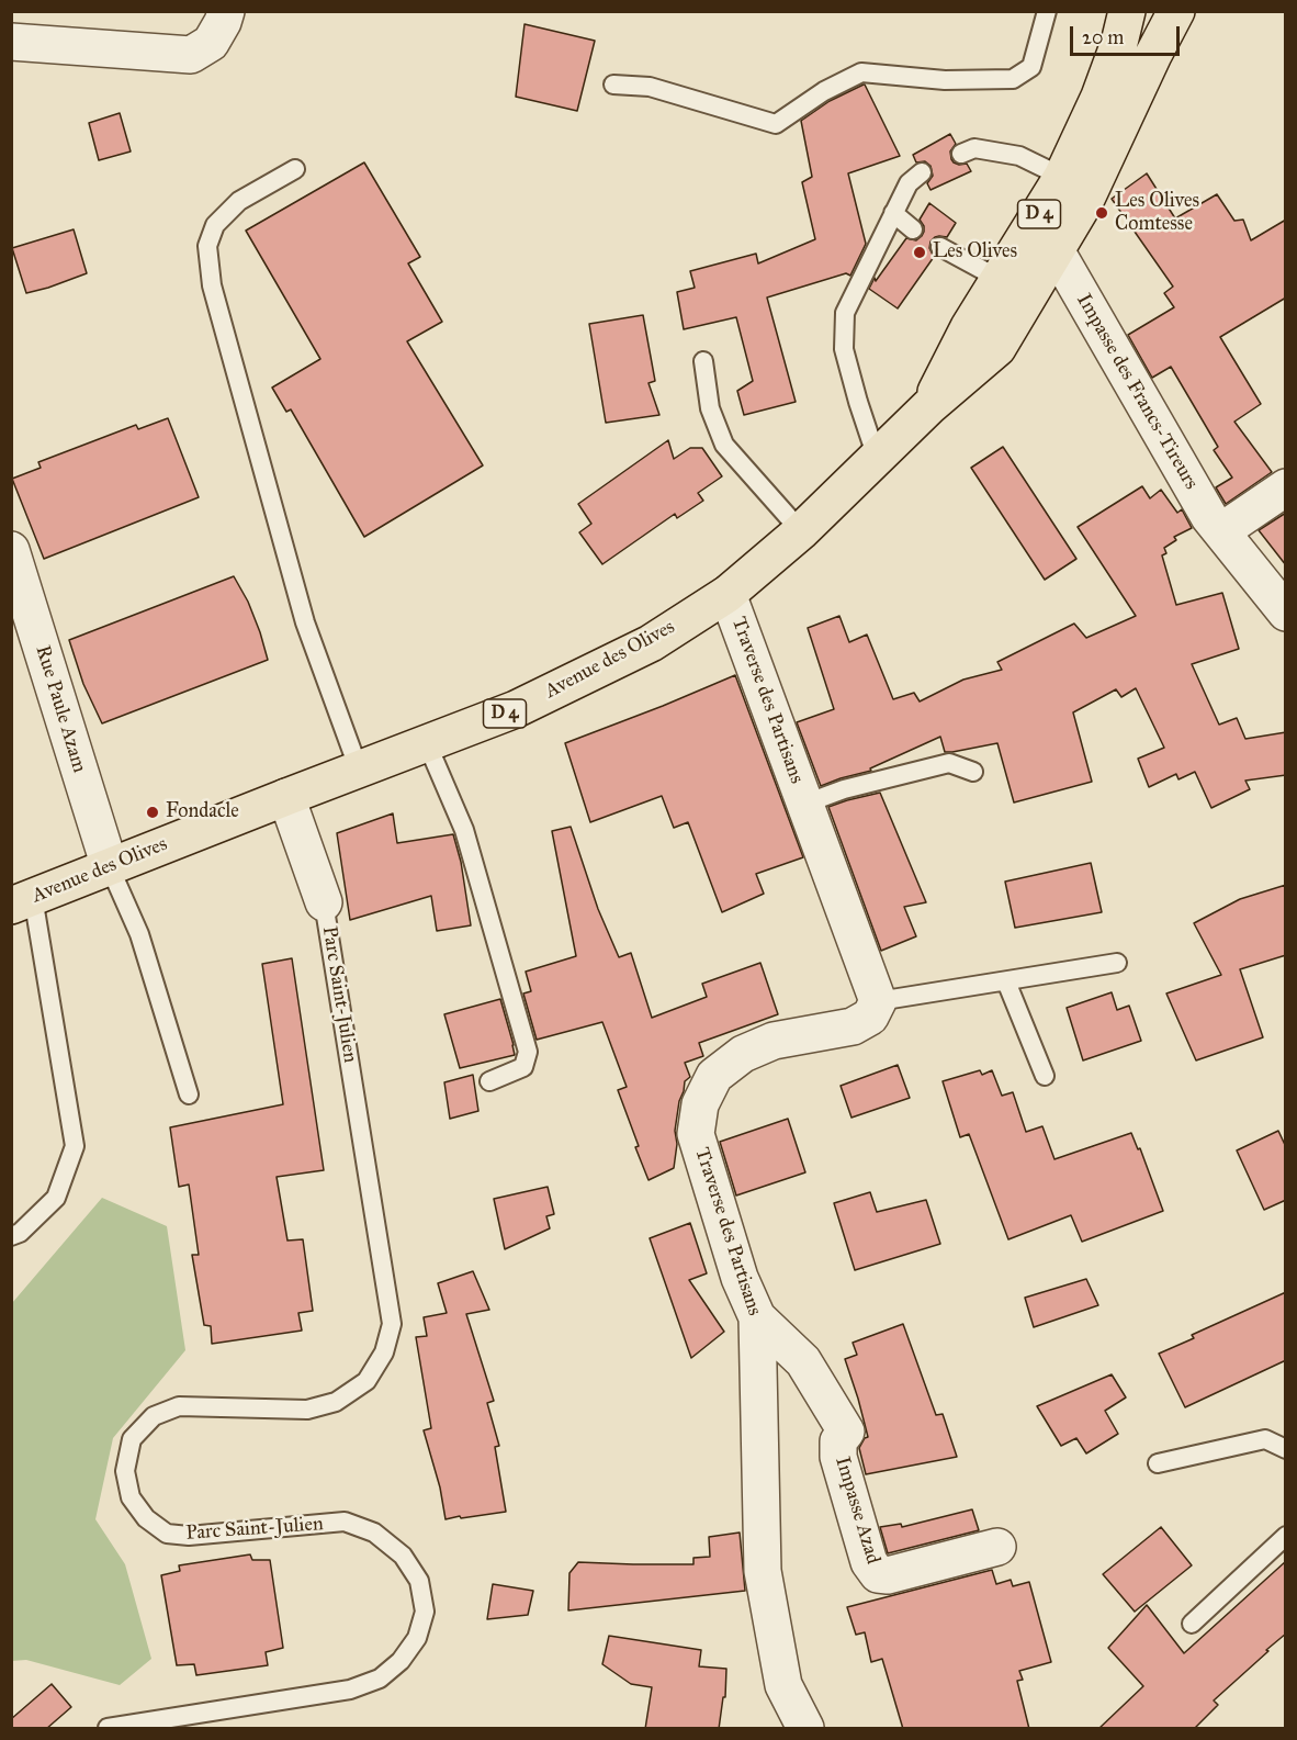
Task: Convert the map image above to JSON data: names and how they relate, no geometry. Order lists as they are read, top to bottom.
{
  "streets": {
    "main road": ["D 4", "Avenue des Olives"],
    "street": [
      "Impasse des Francs-Tireurs",
      "Traverse des Partisans",
      "Rue Paule Azam",
      "Parc Saint-Julien",
      "Impasse Azad"
    ]
  },
  "crossings": [
    ["Impasse des Francs-Tireurs", "Avenue des Olives"],
    ["Avenue des Olives", "Traverse des Partisans"],
    ["Avenue des Olives", "Rue Paule Azam"],
    ["Avenue des Olives", "Parc Saint-Julien"],
    ["Traverse des Partisans", "Impasse Azad"]
  ],
  "places": ["Les Olives Comtesse", "Les Olives", "Fondacle"],
  "scale_bar": "20 m"
}
